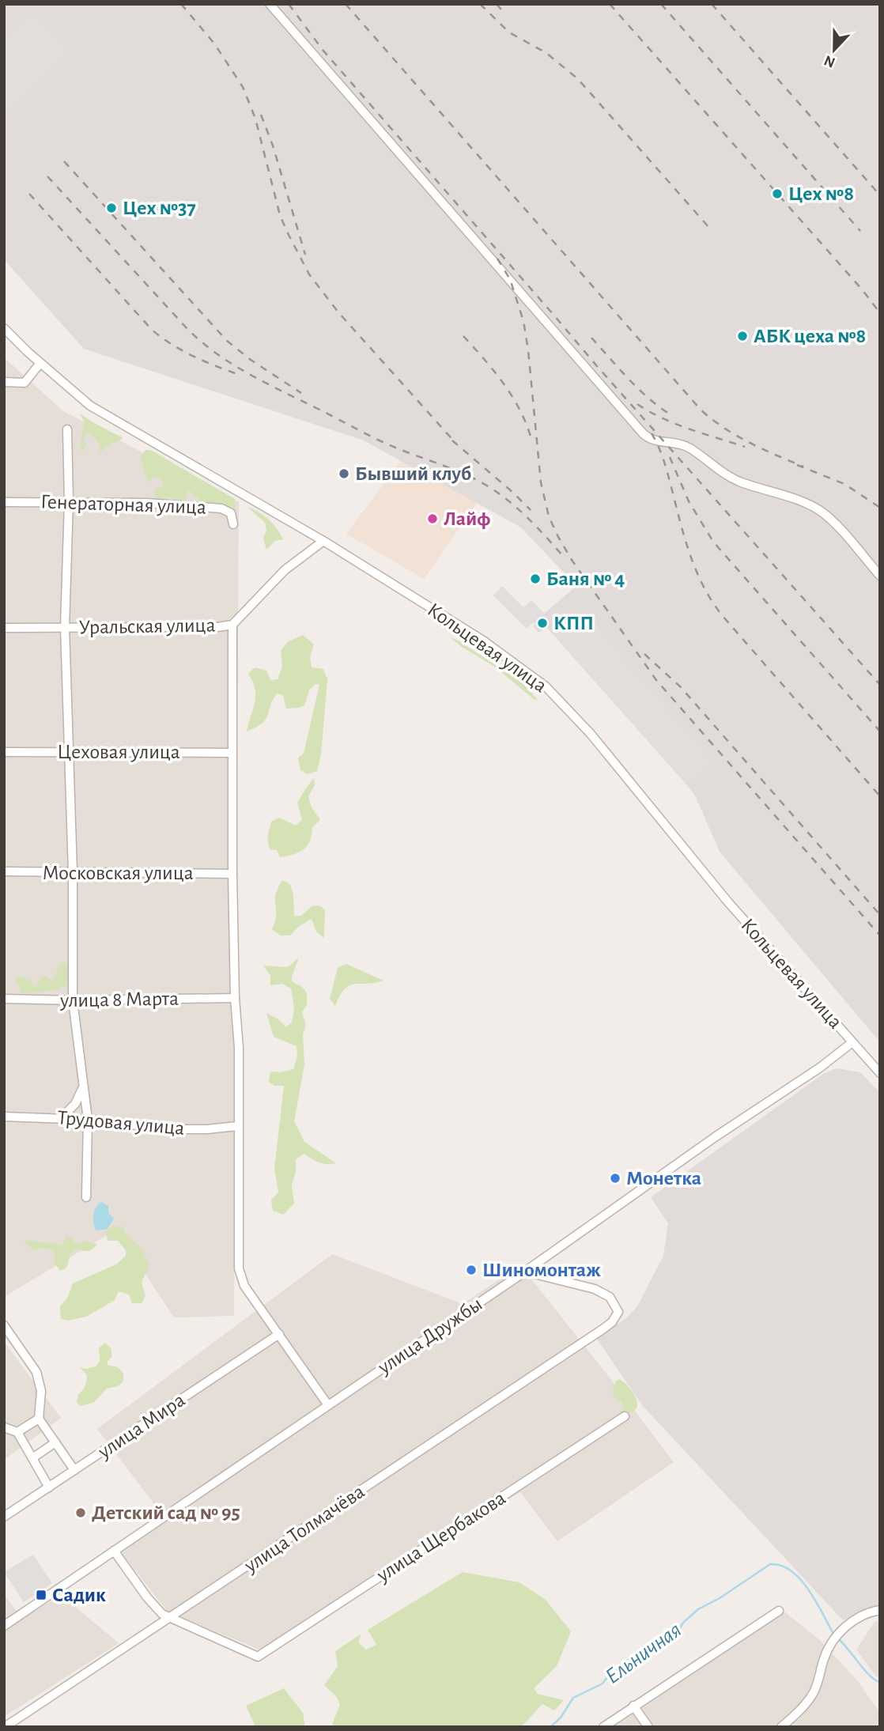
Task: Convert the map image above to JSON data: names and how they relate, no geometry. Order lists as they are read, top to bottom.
{
  "streets": {
    "street": [
      "Генераторная улица",
      "Уральская улица",
      "Кольцевая улица",
      "Цеховая улица",
      "Московская улица",
      "улица 8 Марта",
      "Трудовая улица",
      "улица Дружбы",
      "улица Мира",
      "улица Толмачёва",
      "улица Щербакова"
    ]
  },
  "crossings": [
    ["Уральская улица", "Кольцевая улица"],
    ["Кольцевая улица", "улица Дружбы"],
    ["улица Дружбы", "улица Толмачёва"],
    ["улица Толмачёва", "улица Щербакова"]
  ],
  "water": ["Ельничная"],
  "places": {
    "other": [
      "Цех №8",
      "Цех №37",
      "АБК цеха №8",
      "Бывший клуб",
      "Лайф",
      "Баня № 4",
      "КПП",
      "Монетка",
      "Шиномонтаж",
      "Детский сад № 95"
    ],
    "transit": ["Садик"]
  },
  "north": "bottom"
}
